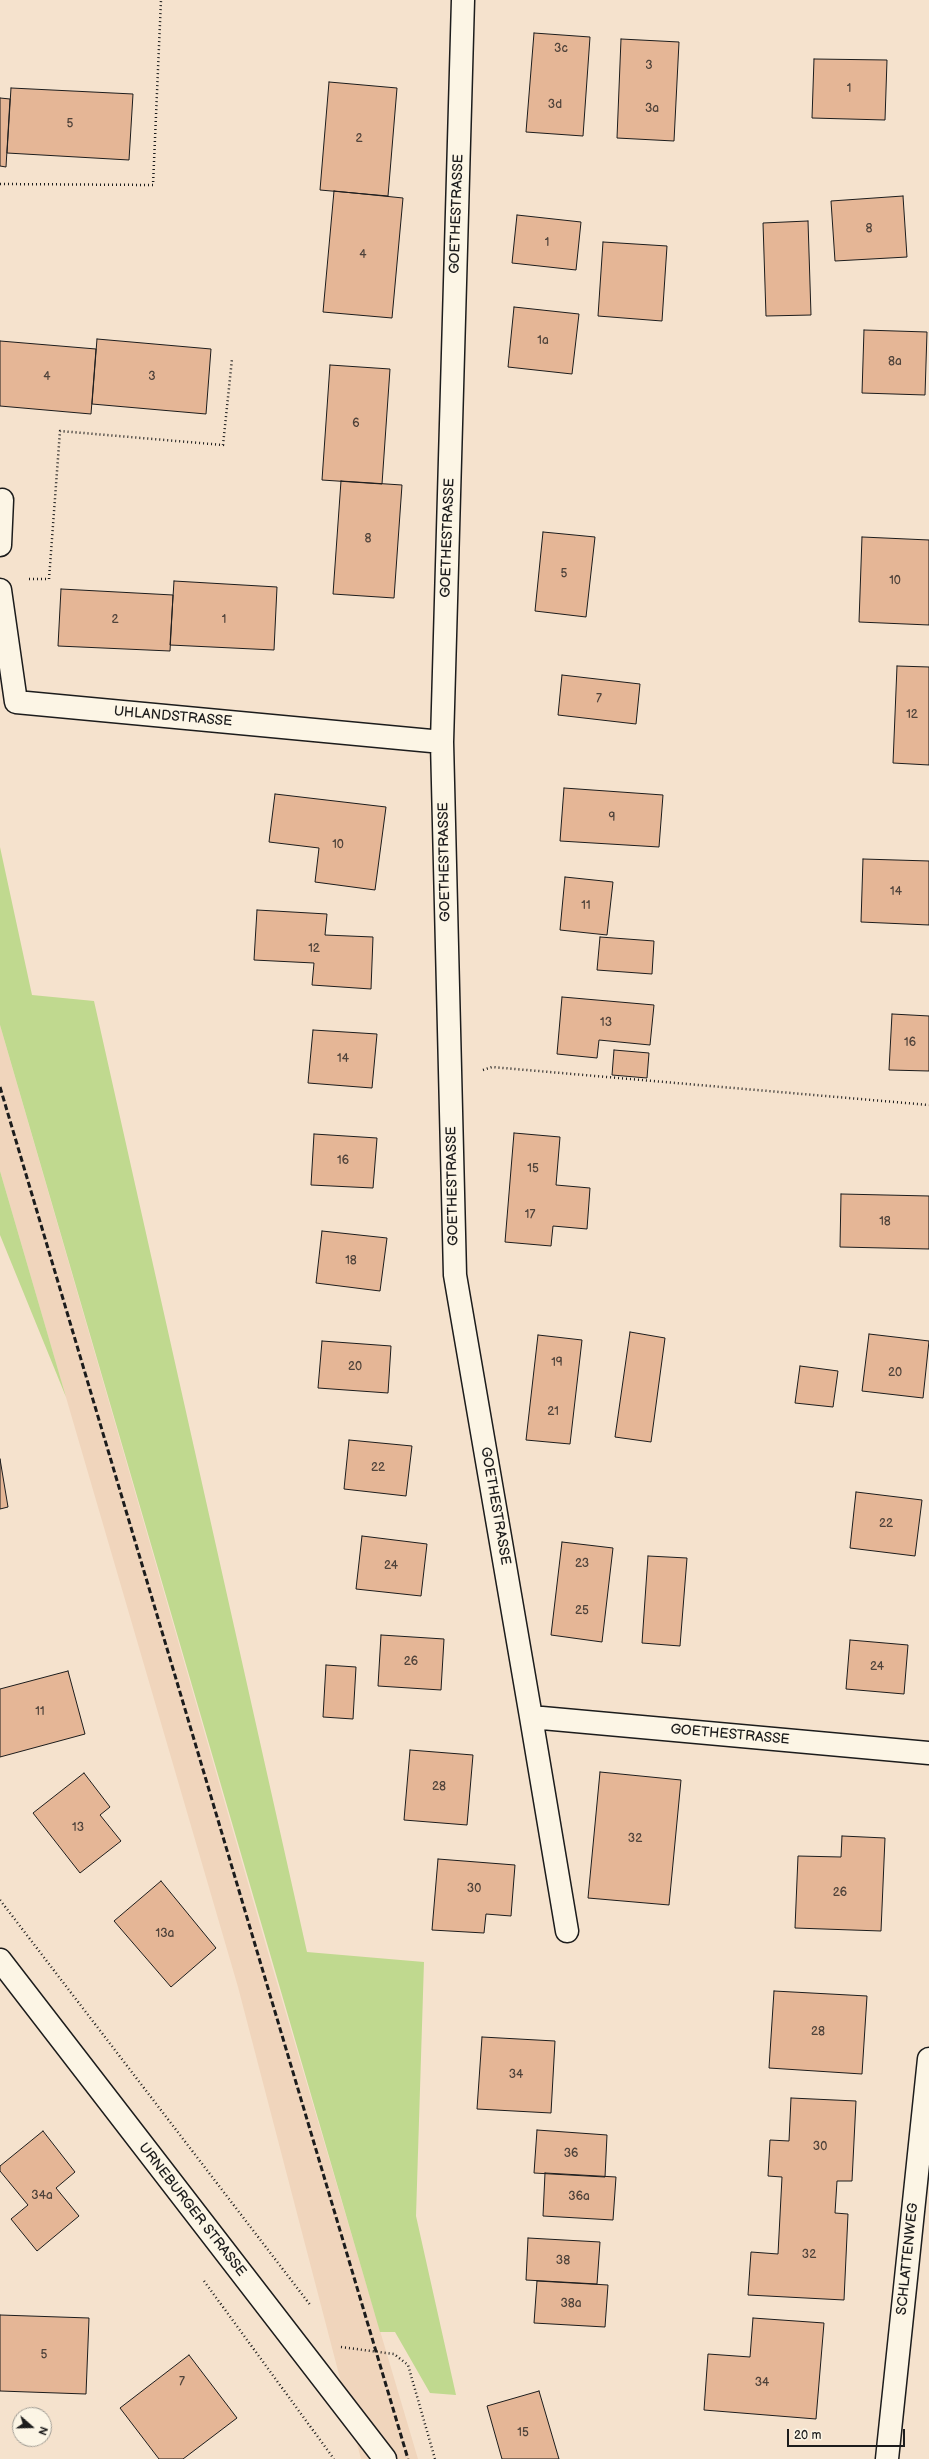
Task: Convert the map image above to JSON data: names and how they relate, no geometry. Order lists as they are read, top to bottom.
{
  "streets": {
    "street": [
      "GOETHESTRASSE",
      "UHLANDSTRASSE",
      "URNEBURGER STRASSE",
      "SCHLATTENWEG"
    ]
  },
  "crossings": [
    ["GOETHESTRASSE", "UHLANDSTRASSE"]
  ],
  "house_numbers": [
    "3c",
    "3",
    "1",
    "3d",
    "3a",
    "5",
    "2",
    "8",
    "1",
    "4",
    "1a",
    "8a",
    "4",
    "3",
    "6",
    "8",
    "5",
    "10",
    "2",
    "1",
    "7",
    "12",
    "9",
    "10",
    "14",
    "11",
    "12",
    "13",
    "16",
    "14",
    "16",
    "15",
    "17",
    "18",
    "18",
    "19",
    "20",
    "20",
    "21",
    "22",
    "22",
    "23",
    "24",
    "25",
    "26",
    "24",
    "11",
    "28",
    "13",
    "32",
    "30",
    "26",
    "13a",
    "28",
    "34",
    "30",
    "36",
    "34a",
    "36a",
    "32",
    "38",
    "38a",
    "5",
    "7",
    "34",
    "15"
  ],
  "scale_bar": "20 m",
  "north": "right"
}
